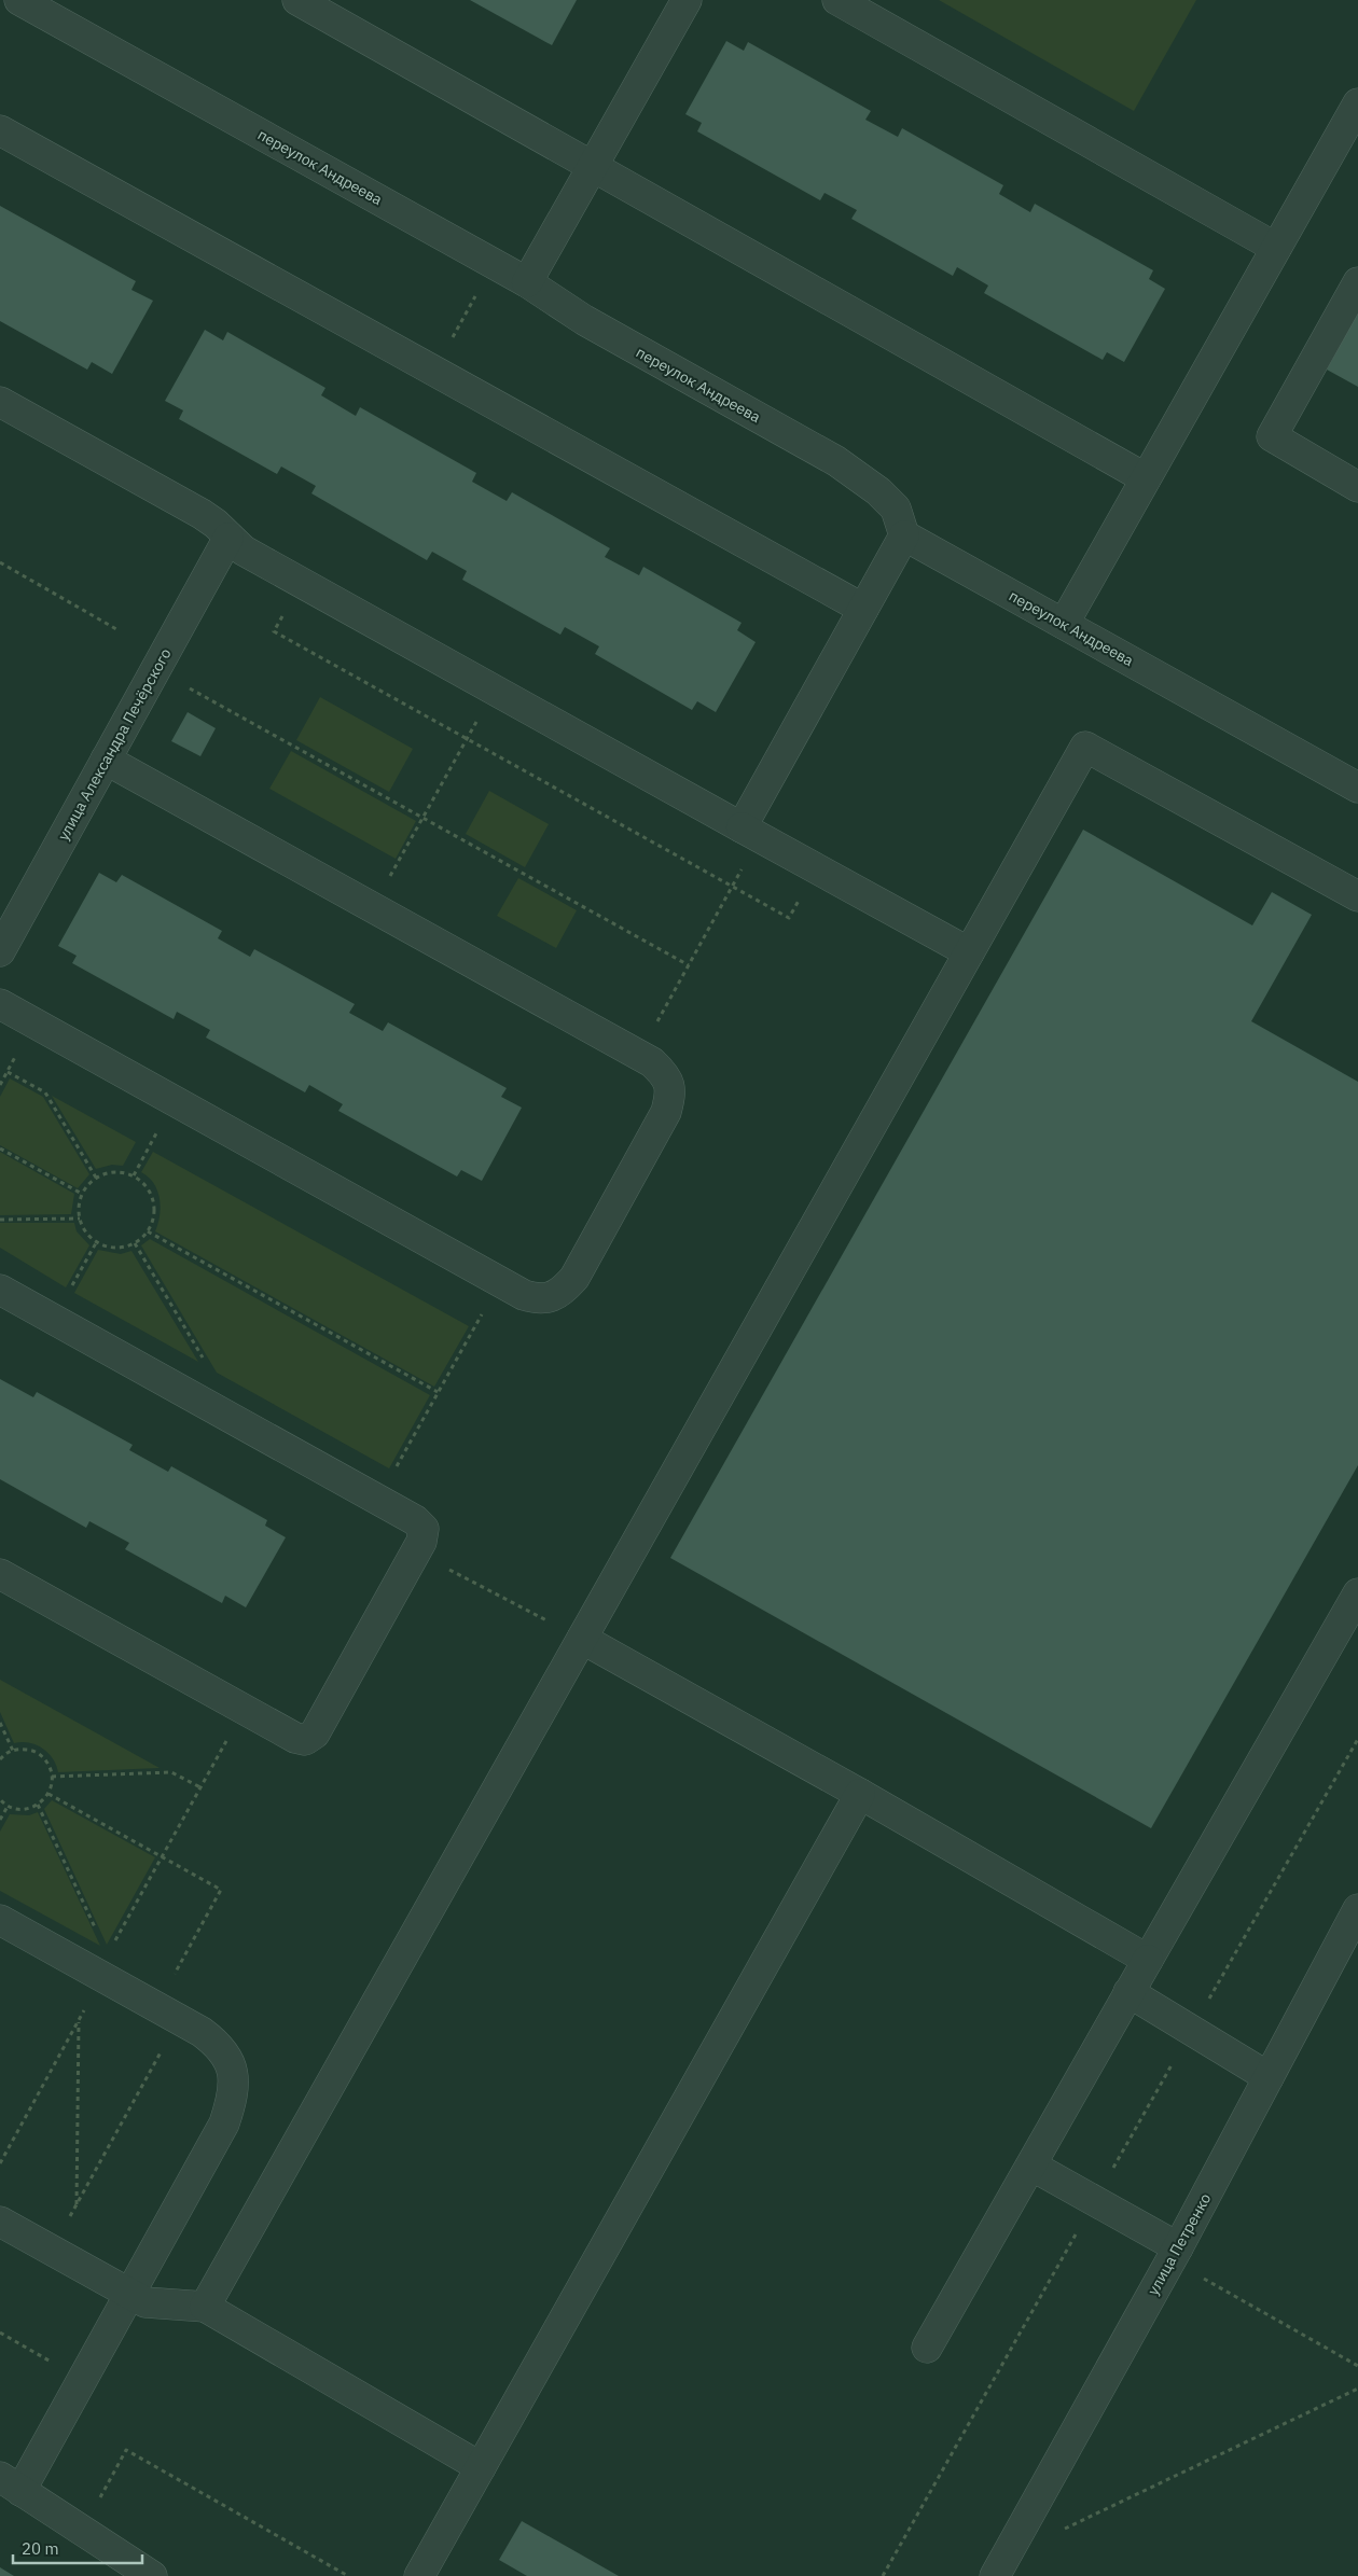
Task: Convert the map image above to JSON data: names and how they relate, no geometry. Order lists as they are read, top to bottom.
{
  "streets": {
    "street": ["переулок Андреева", "улица Александра Печёрского", "улица Петренко"]
  },
  "scale_bar": "20 m"
}
